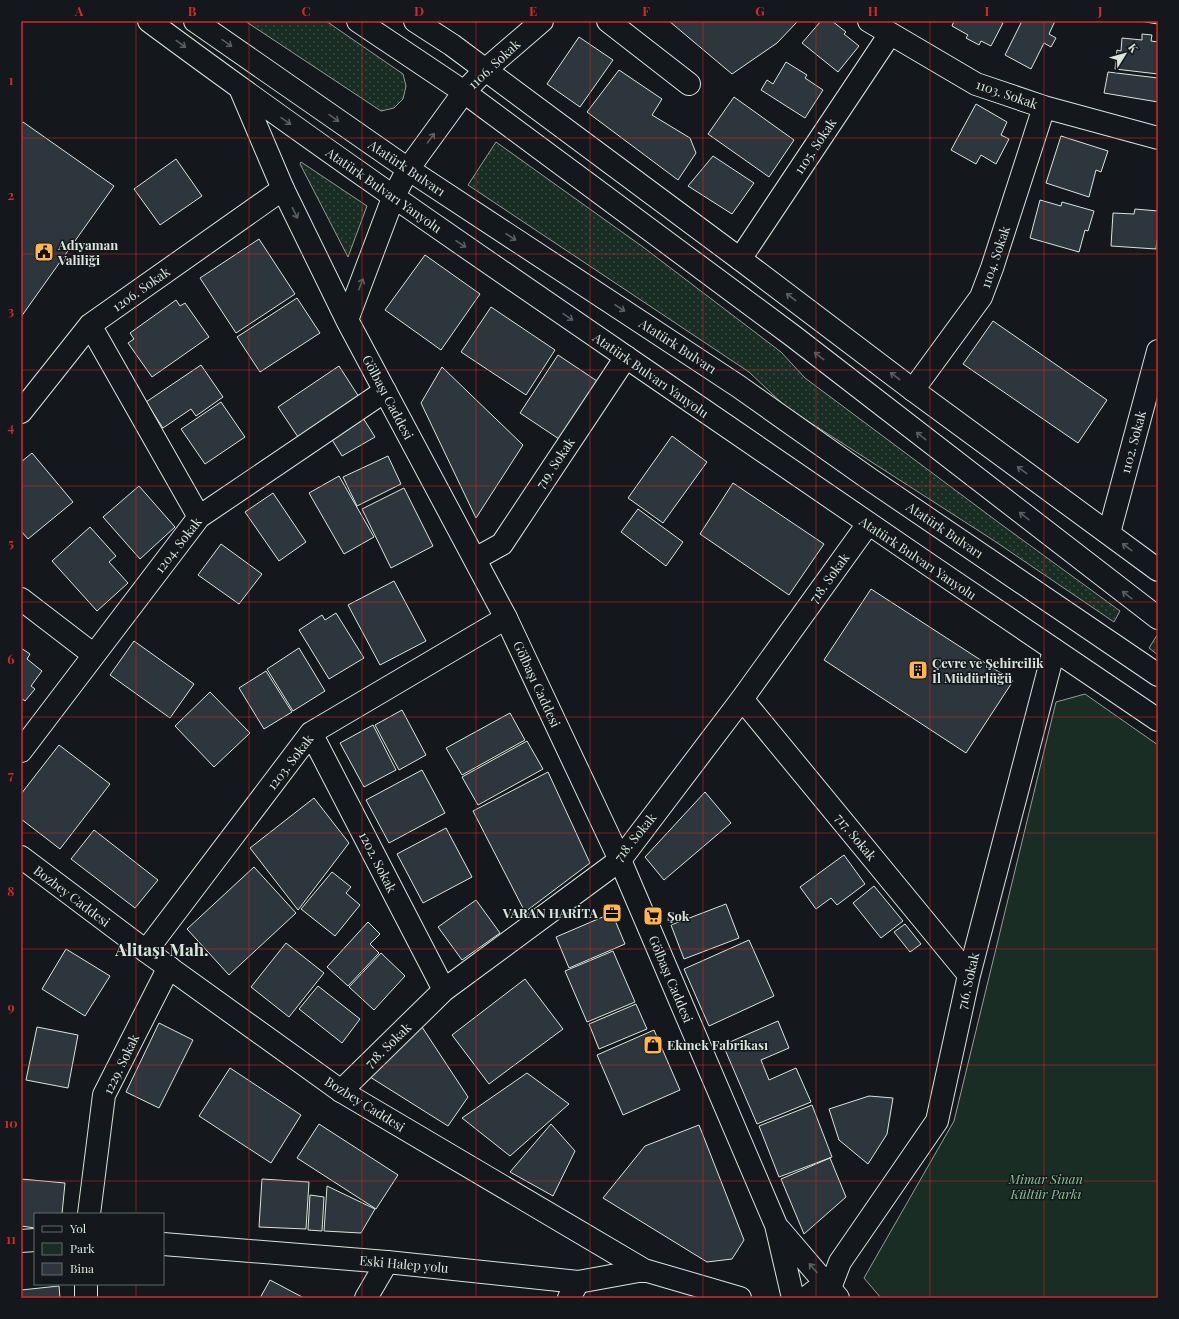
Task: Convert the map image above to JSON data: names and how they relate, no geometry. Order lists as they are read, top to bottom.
{
  "streets": {
    "main road": [
      "1106. Sokak",
      "1103. Sokak",
      "1105. Sokak",
      "Atatürk Bulvarı",
      "Atatürk Bulvarı Yanyolu",
      "1104. Sokak",
      "1206. Sokak",
      "Gölbaşı Caddesi",
      "1102. Sokak",
      "719. Sokak",
      "1204. Sokak",
      "718. Sokak",
      "1203. Sokak",
      "717. Sokak",
      "1202. Sokak",
      "Bozbey Caddesi",
      "716. Sokak",
      "1229. Sokak",
      "Eski Halep yolu"
    ]
  },
  "crossings": [
    ["1106. Sokak", "Atatürk Bulvarı"],
    ["1106. Sokak", "Atatürk Bulvarı Yanyolu"],
    ["1106. Sokak", "Gölbaşı Caddesi"],
    ["1103. Sokak", "1105. Sokak"],
    ["1103. Sokak", "1104. Sokak"],
    ["Atatürk Bulvarı Yanyolu", "Gölbaşı Caddesi"],
    ["Atatürk Bulvarı Yanyolu", "719. Sokak"],
    ["Atatürk Bulvarı Yanyolu", "718. Sokak"],
    ["Atatürk Bulvarı Yanyolu", "716. Sokak"],
    ["1206. Sokak", "Gölbaşı Caddesi"],
    ["Gölbaşı Caddesi", "719. Sokak"],
    ["Gölbaşı Caddesi", "1204. Sokak"],
    ["Gölbaşı Caddesi", "718. Sokak"],
    ["Gölbaşı Caddesi", "1203. Sokak"],
    ["718. Sokak", "717. Sokak"],
    ["718. Sokak", "1202. Sokak"],
    ["718. Sokak", "Bozbey Caddesi"],
    ["1203. Sokak", "1202. Sokak"],
    ["1203. Sokak", "Bozbey Caddesi"],
    ["717. Sokak", "716. Sokak"],
    ["Bozbey Caddesi", "1229. Sokak"],
    ["Bozbey Caddesi", "Eski Halep yolu"]
  ],
  "one_way": ["1106. Sokak"],
  "districts": ["Alitaşı Mah."],
  "parks": ["Mimar Sinan Kültür Parkı"],
  "places": {
    "public building": ["Adıyaman Valiliği"],
    "building": ["Çevre ve Şehircilik İl Müdürlüğü"],
    "office": ["VARAN HARİTA"],
    "supermarket": ["Şok"],
    "shop": ["Ekmek Fabrikası"]
  },
  "legend": ["Yol", "Park", "Bina"],
  "north": "top right",
  "grid": {
    "columns": [
      "A",
      "B",
      "C",
      "D",
      "E",
      "F",
      "G",
      "H",
      "I",
      "J"
    ],
    "rows": [
      "1",
      "2",
      "3",
      "4",
      "5",
      "6",
      "7",
      "8",
      "9",
      "10",
      "11"
    ]
  }
}
